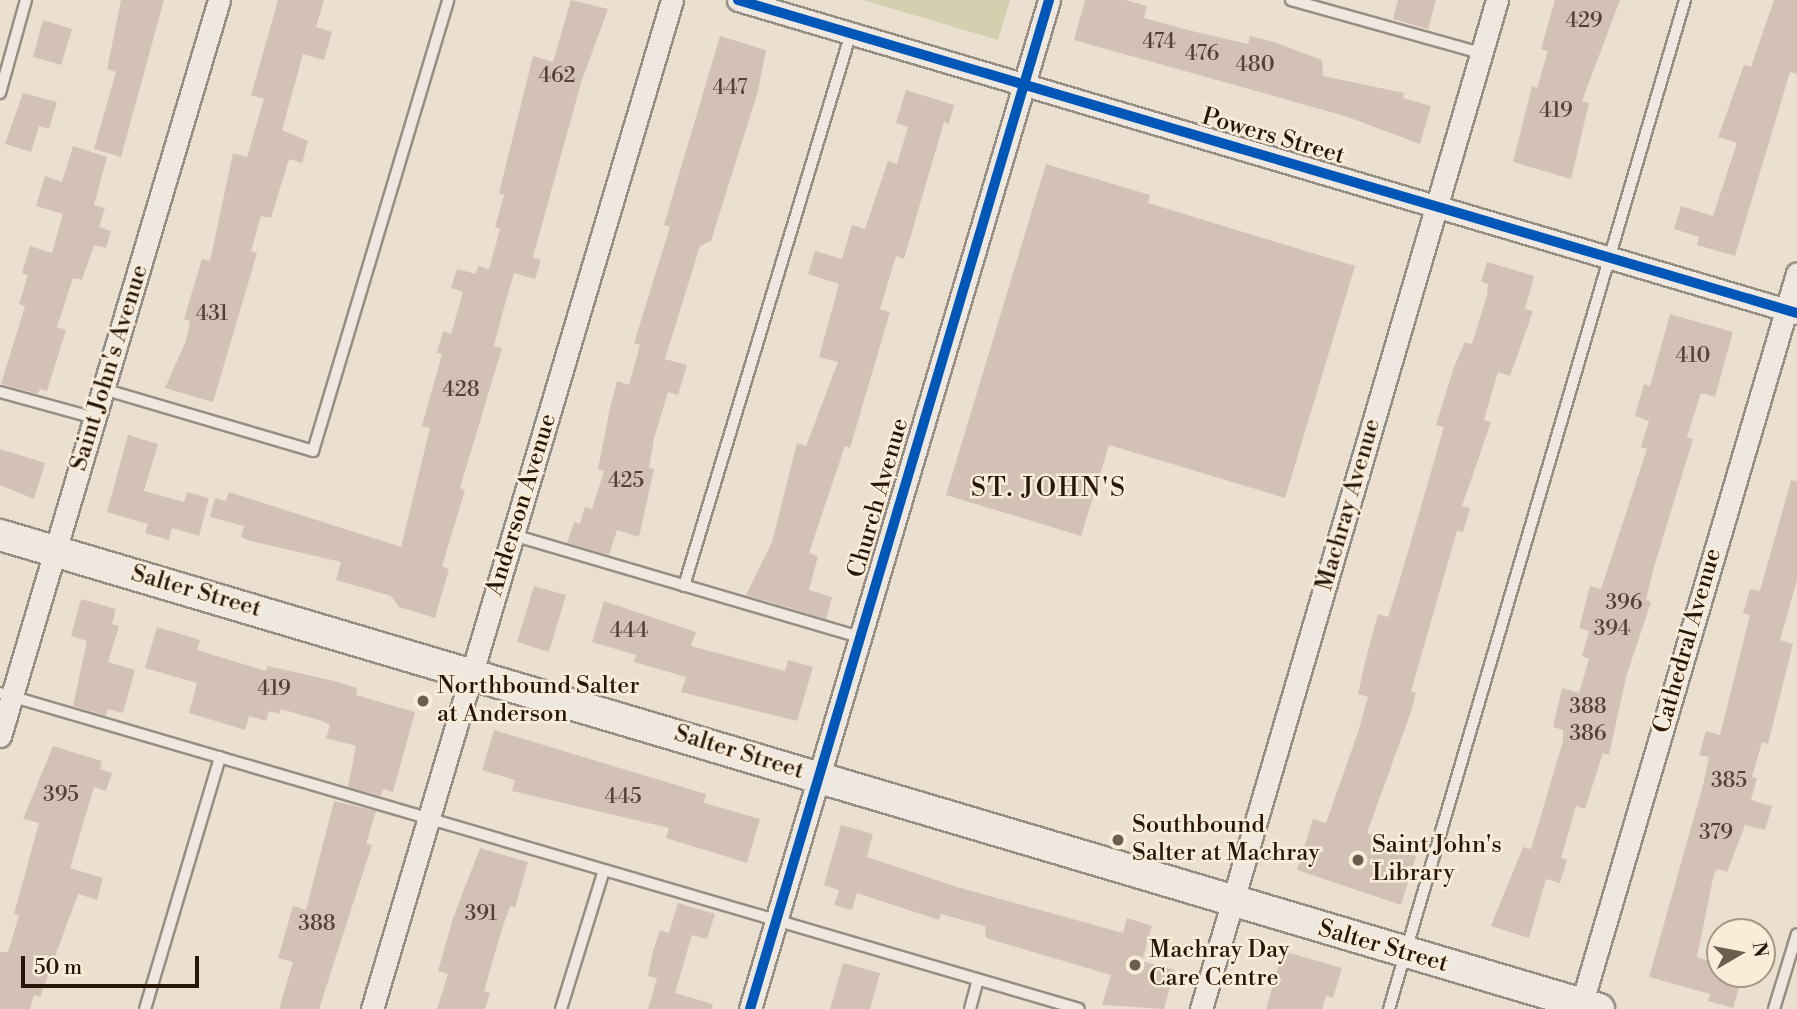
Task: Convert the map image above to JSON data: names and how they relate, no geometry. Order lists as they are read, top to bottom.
{
  "streets": {
    "main road": ["Salter Street"],
    "street": [
      "Powers Street",
      "Saint John's Avenue",
      "Church Avenue",
      "Anderson Avenue",
      "Machray Avenue",
      "Cathedral Avenue"
    ]
  },
  "crossings": [
    ["Powers Street", "Church Avenue"],
    ["Powers Street", "Machray Avenue"],
    ["Powers Street", "Cathedral Avenue"],
    ["Saint John's Avenue", "Salter Street"],
    ["Church Avenue", "Salter Street"],
    ["Anderson Avenue", "Salter Street"],
    ["Machray Avenue", "Salter Street"],
    ["Salter Street", "Cathedral Avenue"]
  ],
  "districts": ["ST. JOHN'S"],
  "places": [
    "Northbound Salter at Anderson",
    "Southbound Salter at Machray",
    "Saint John's Library",
    "Machray Day Care Centre"
  ],
  "house_numbers": [
    "429",
    "474",
    "476",
    "480",
    "462",
    "447",
    "419",
    "431",
    "410",
    "428",
    "425",
    "396",
    "394",
    "444",
    "419",
    "388",
    "386",
    "385",
    "395",
    "445",
    "379",
    "391",
    "388"
  ],
  "scale_bar": "50 m",
  "north": "right"
}
